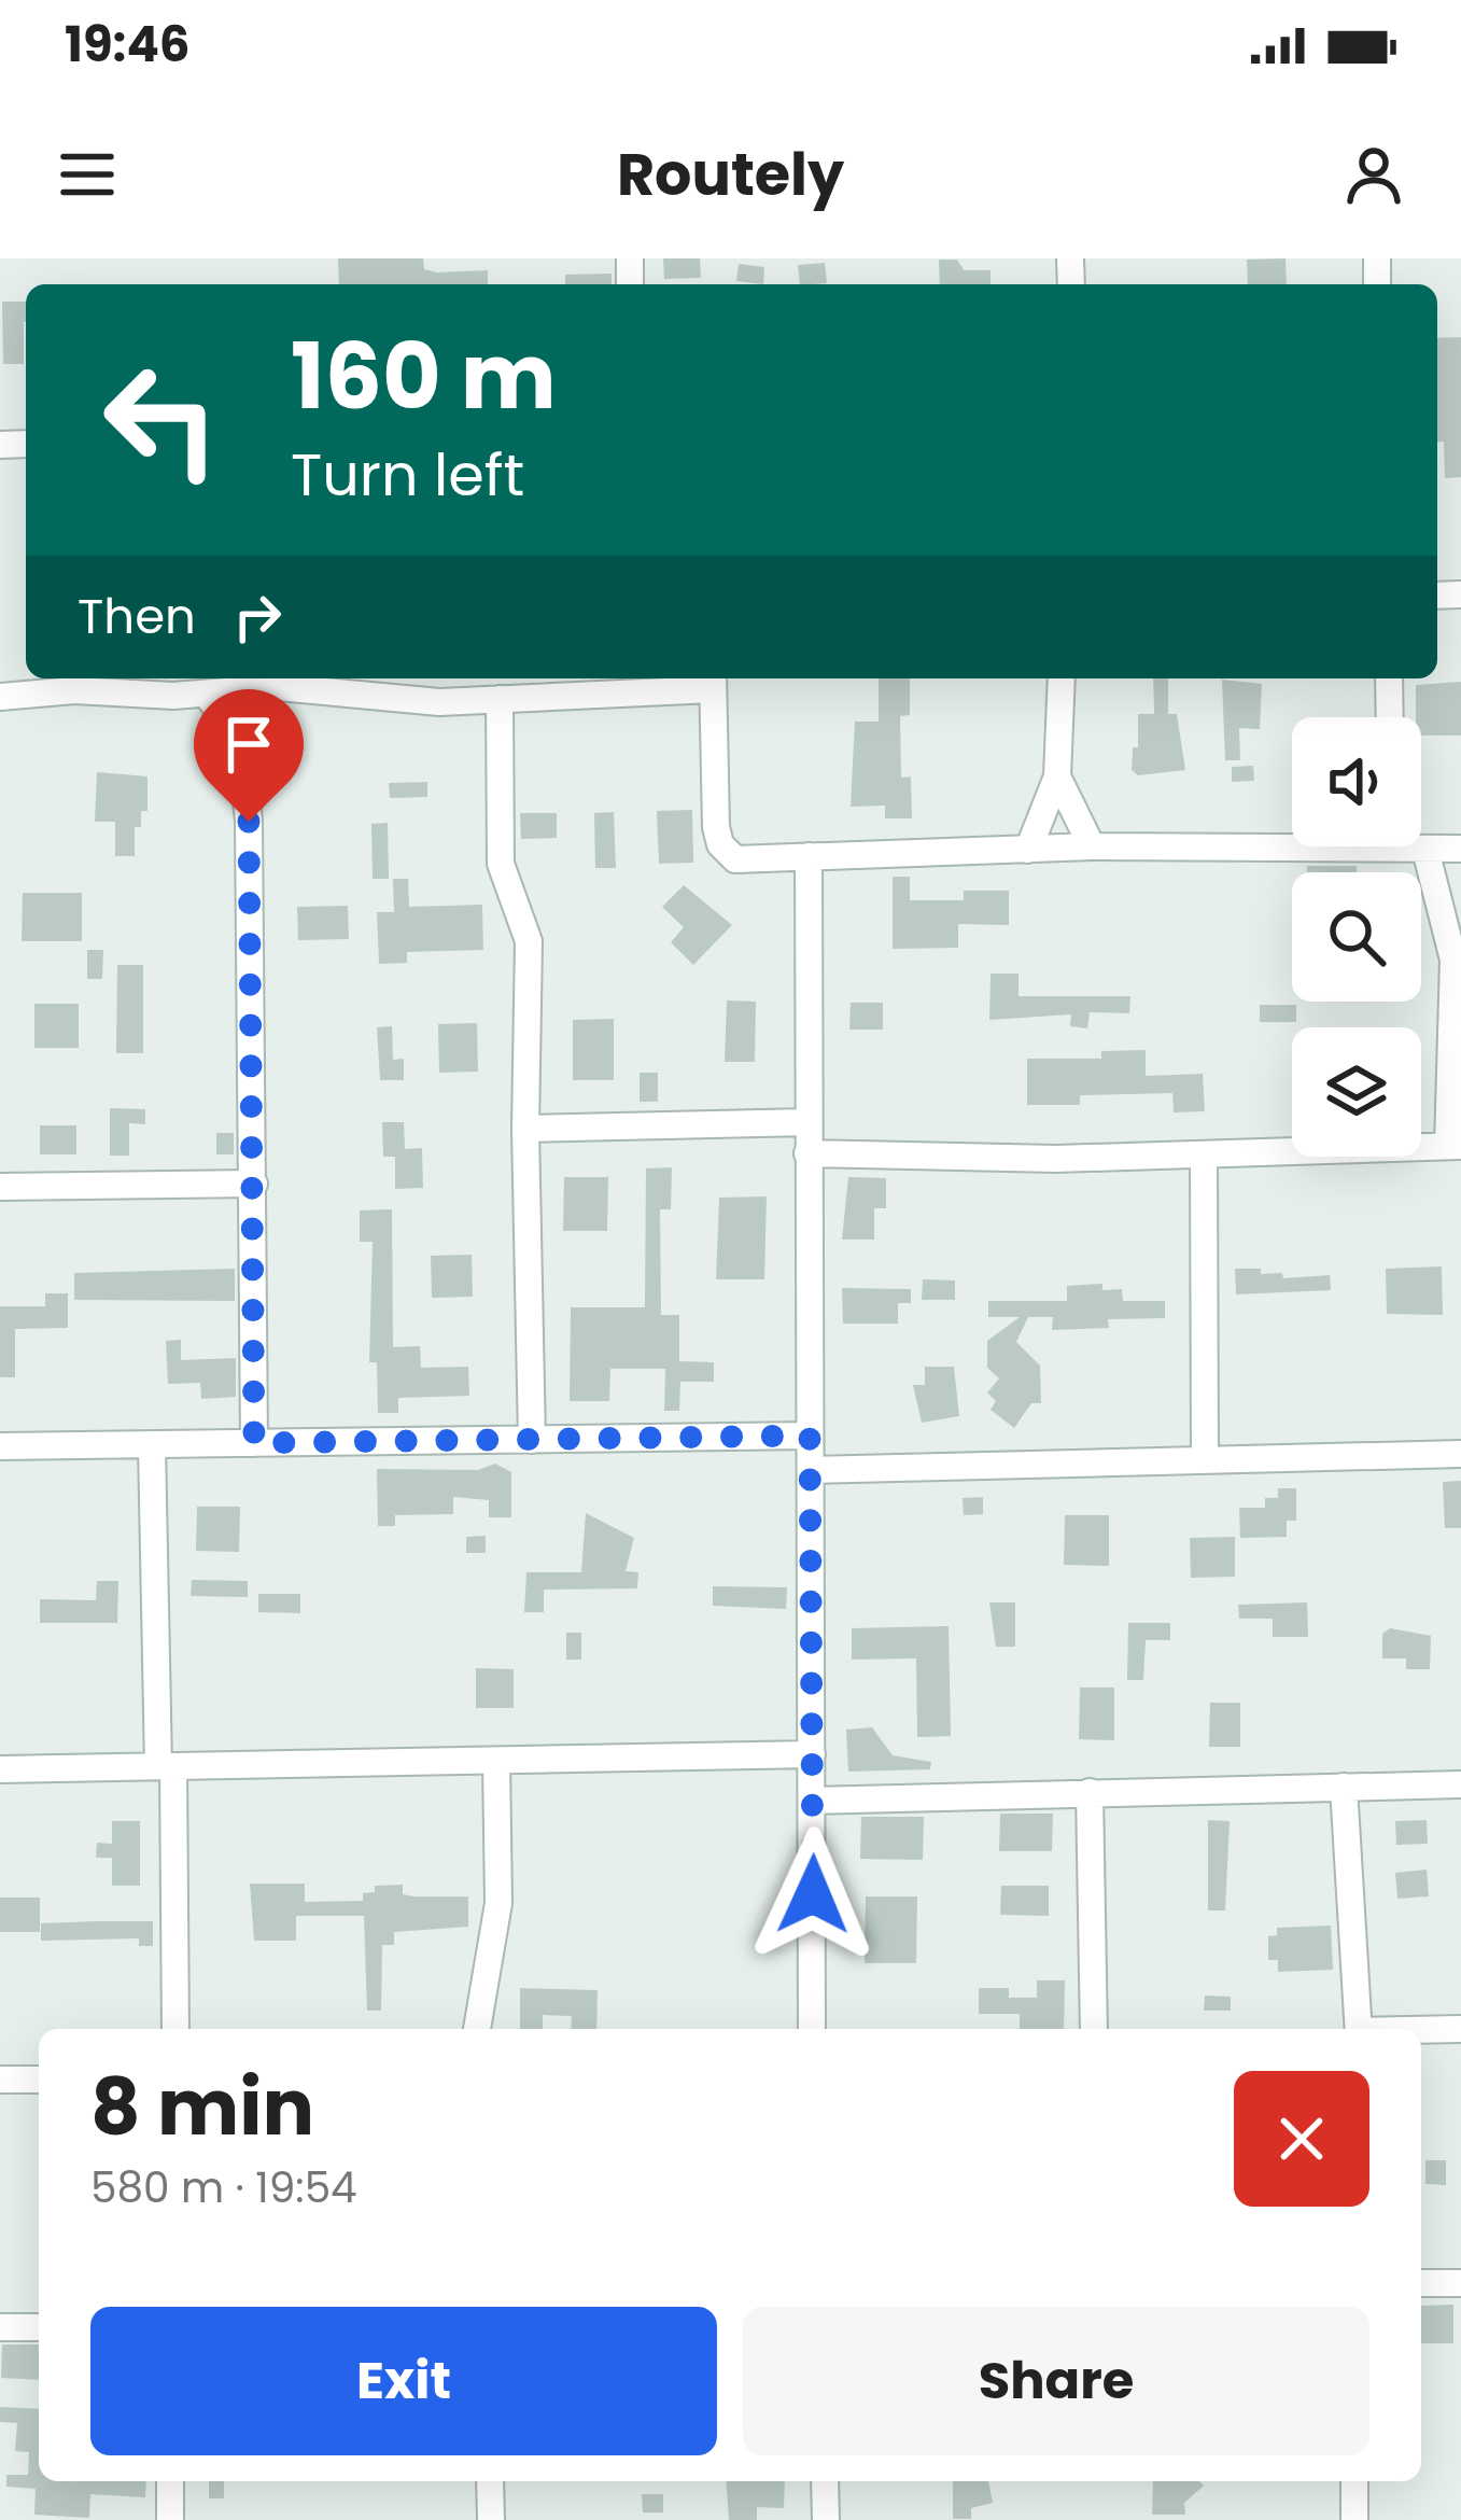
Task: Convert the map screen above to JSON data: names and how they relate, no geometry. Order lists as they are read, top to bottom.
{
  "page": {
    "status": "19:46",
    "header": "Routely",
    "turn": ["160 m", "Turn left"],
    "then": "Then",
    "heading": ["8 min", "580 m · 19:54"],
    "buttons": ["Exit", "Share"]
  }
}
